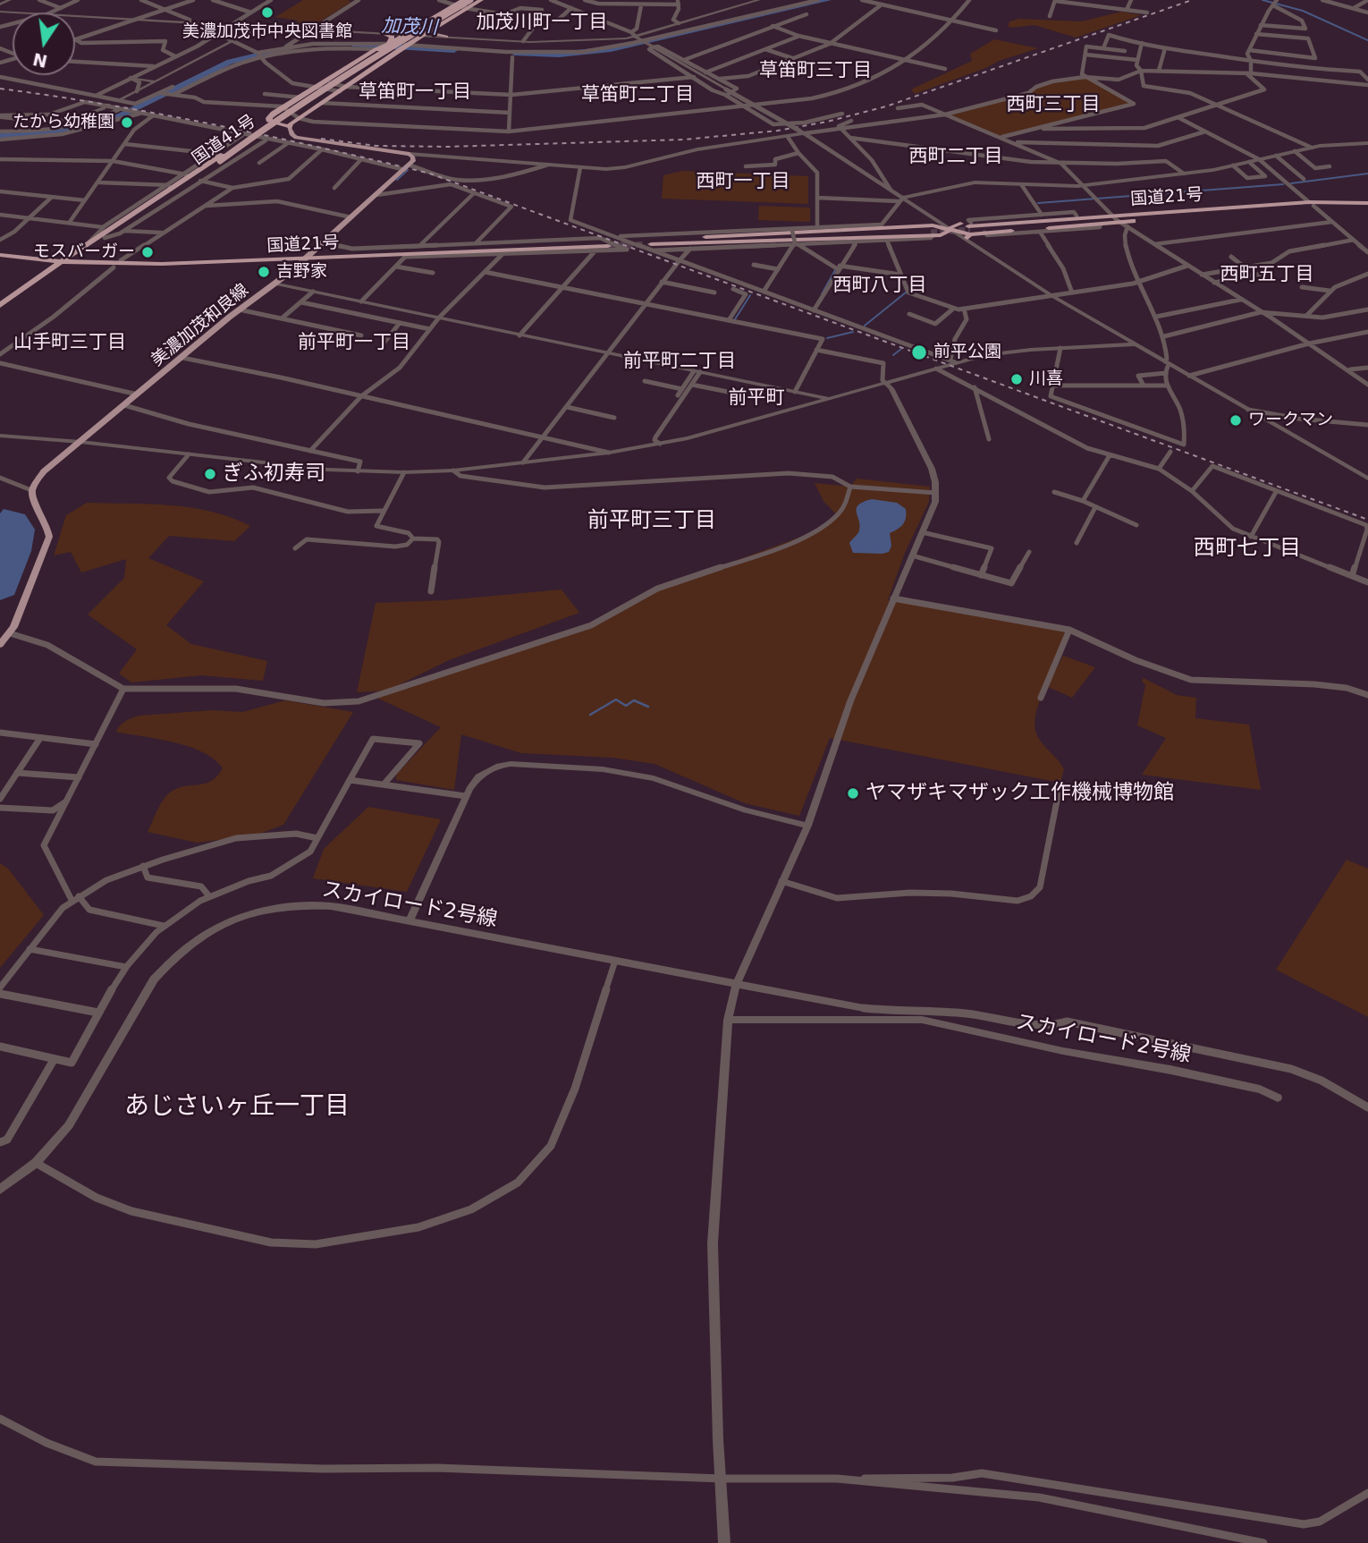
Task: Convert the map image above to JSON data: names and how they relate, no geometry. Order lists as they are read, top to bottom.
{
  "streets": {
    "highway": ["国道41号", "国道21号"],
    "main road": ["美濃加茂和良線"],
    "street": ["スカイロード2号線"]
  },
  "crossings": [
    ["国道41号", "国道21号"],
    ["国道21号", "美濃加茂和良線"]
  ],
  "districts": [
    "加茂川町一丁目",
    "草笛町三丁目",
    "草笛町一丁目",
    "草笛町二丁目",
    "西町三丁目",
    "西町二丁目",
    "西町一丁目",
    "西町五丁目",
    "西町八丁目",
    "山手町三丁目",
    "前平町一丁目",
    "前平町二丁目",
    "前平町",
    "前平町三丁目",
    "西町七丁目",
    "あじさいヶ丘一丁目"
  ],
  "water": ["加茂川"],
  "places": [
    "美濃加茂市中央図書館",
    "たから幼稚園",
    "モスバーガー",
    "吉野家",
    "前平公園",
    "川喜",
    "ワークマン",
    "ぎふ初寿司",
    "ヤマザキマザック工作機械博物館"
  ],
  "north": "bottom"
}
